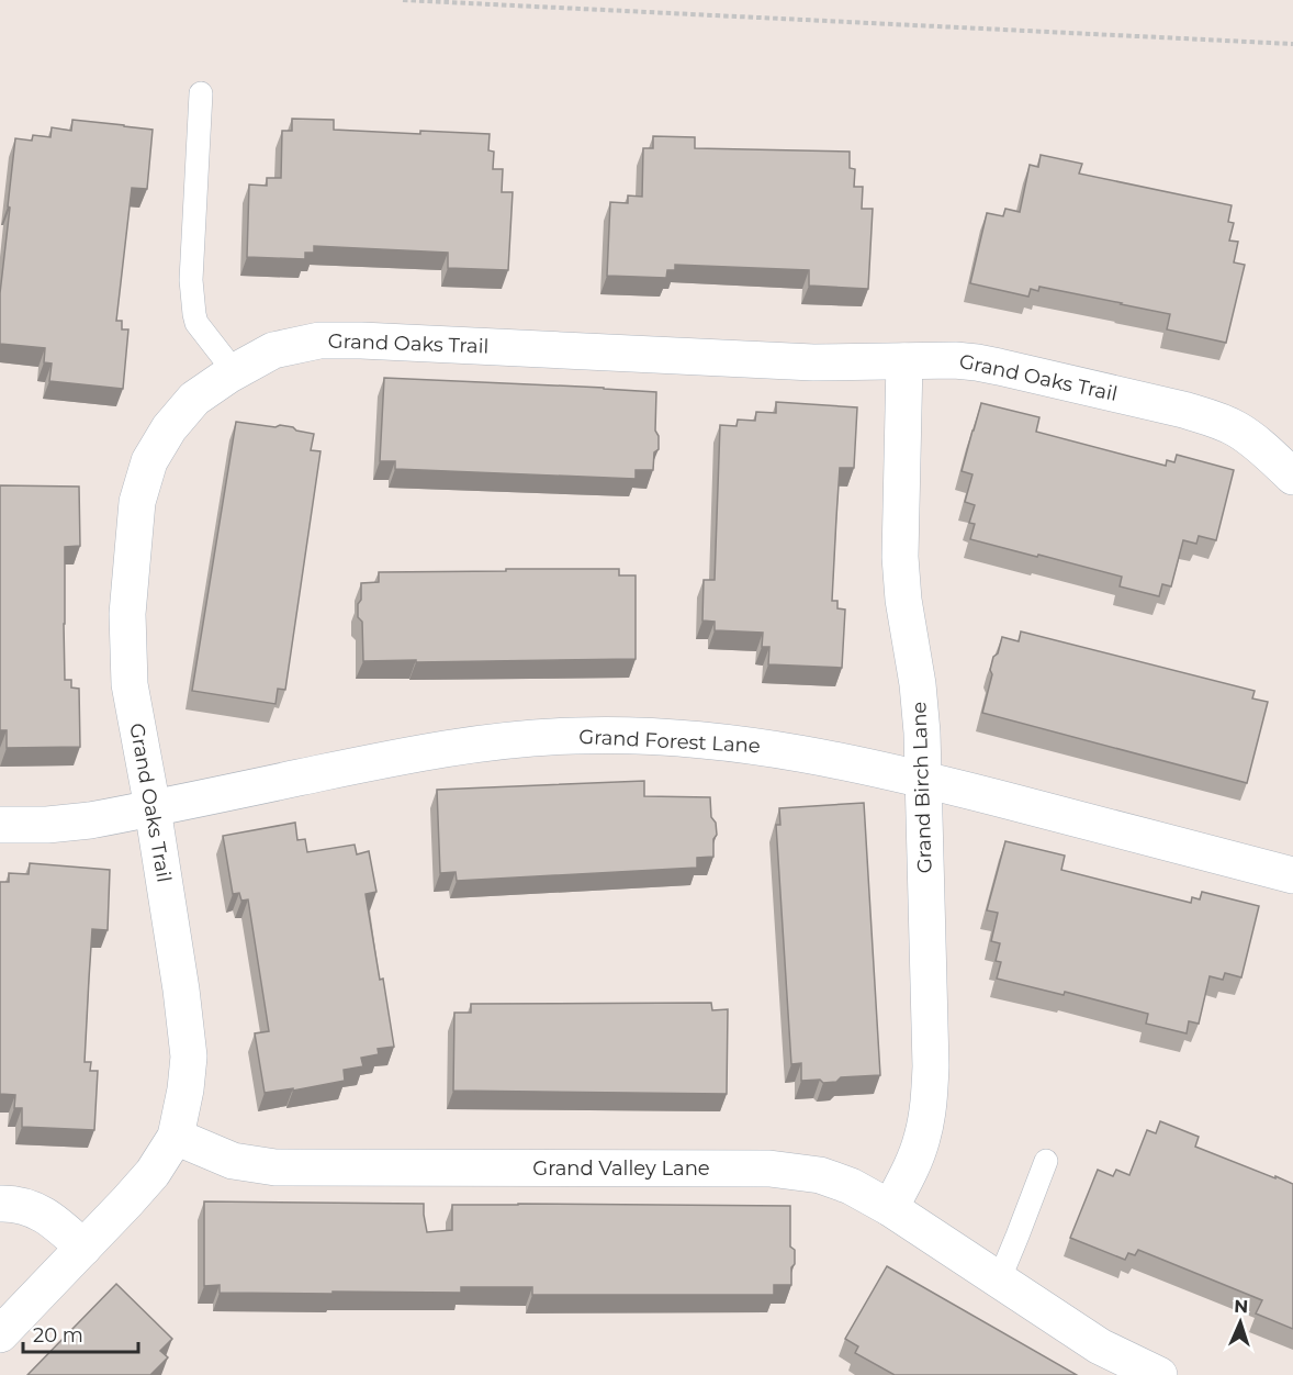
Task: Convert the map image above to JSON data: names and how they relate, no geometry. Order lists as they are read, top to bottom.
{
  "streets": {
    "street": [
      "Grand Oaks Trail",
      "Grand Forest Lane",
      "Grand Birch Lane",
      "Grand Valley Lane"
    ]
  },
  "crossings": [
    ["Grand Oaks Trail", "Grand Forest Lane"],
    ["Grand Oaks Trail", "Grand Birch Lane"],
    ["Grand Oaks Trail", "Grand Valley Lane"],
    ["Grand Forest Lane", "Grand Birch Lane"],
    ["Grand Birch Lane", "Grand Valley Lane"]
  ],
  "scale_bar": "20 m",
  "north": "top"
}
